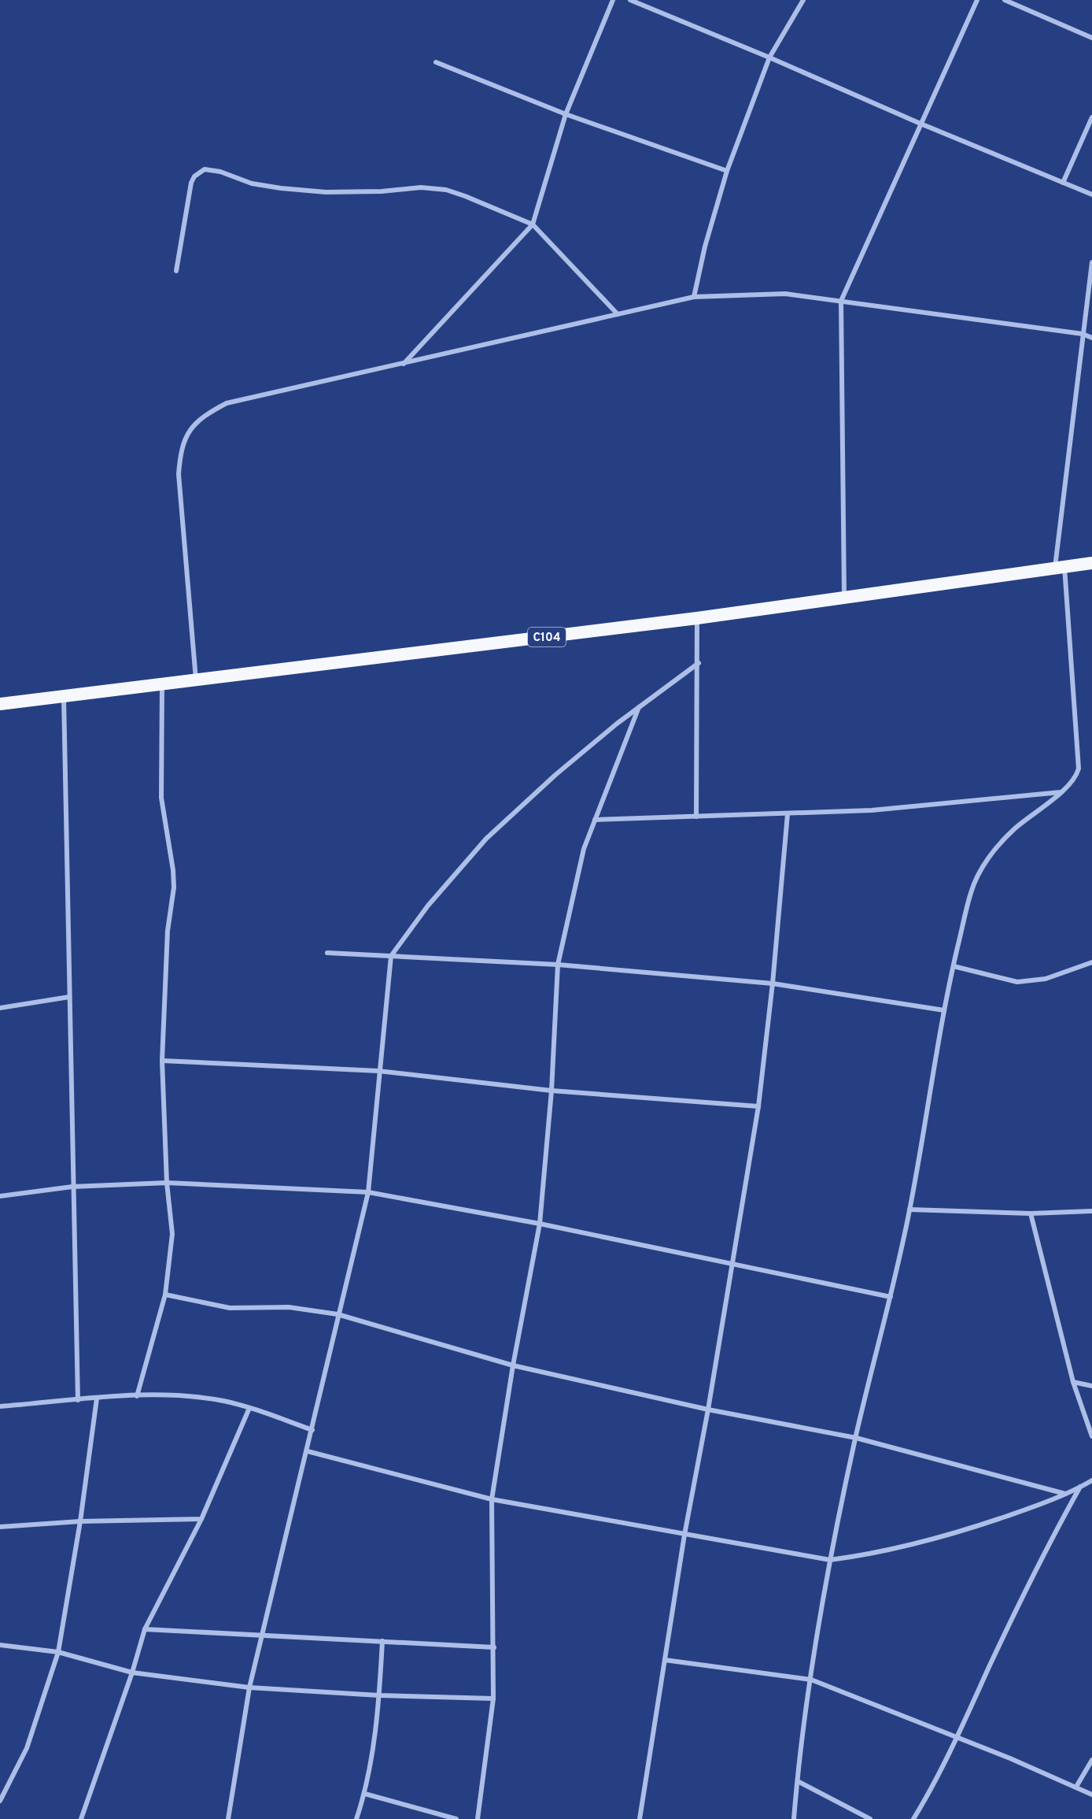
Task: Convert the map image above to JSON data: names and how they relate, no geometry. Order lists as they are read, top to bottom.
{
  "streets": {
    "highway": ["C104"]
  }
}
